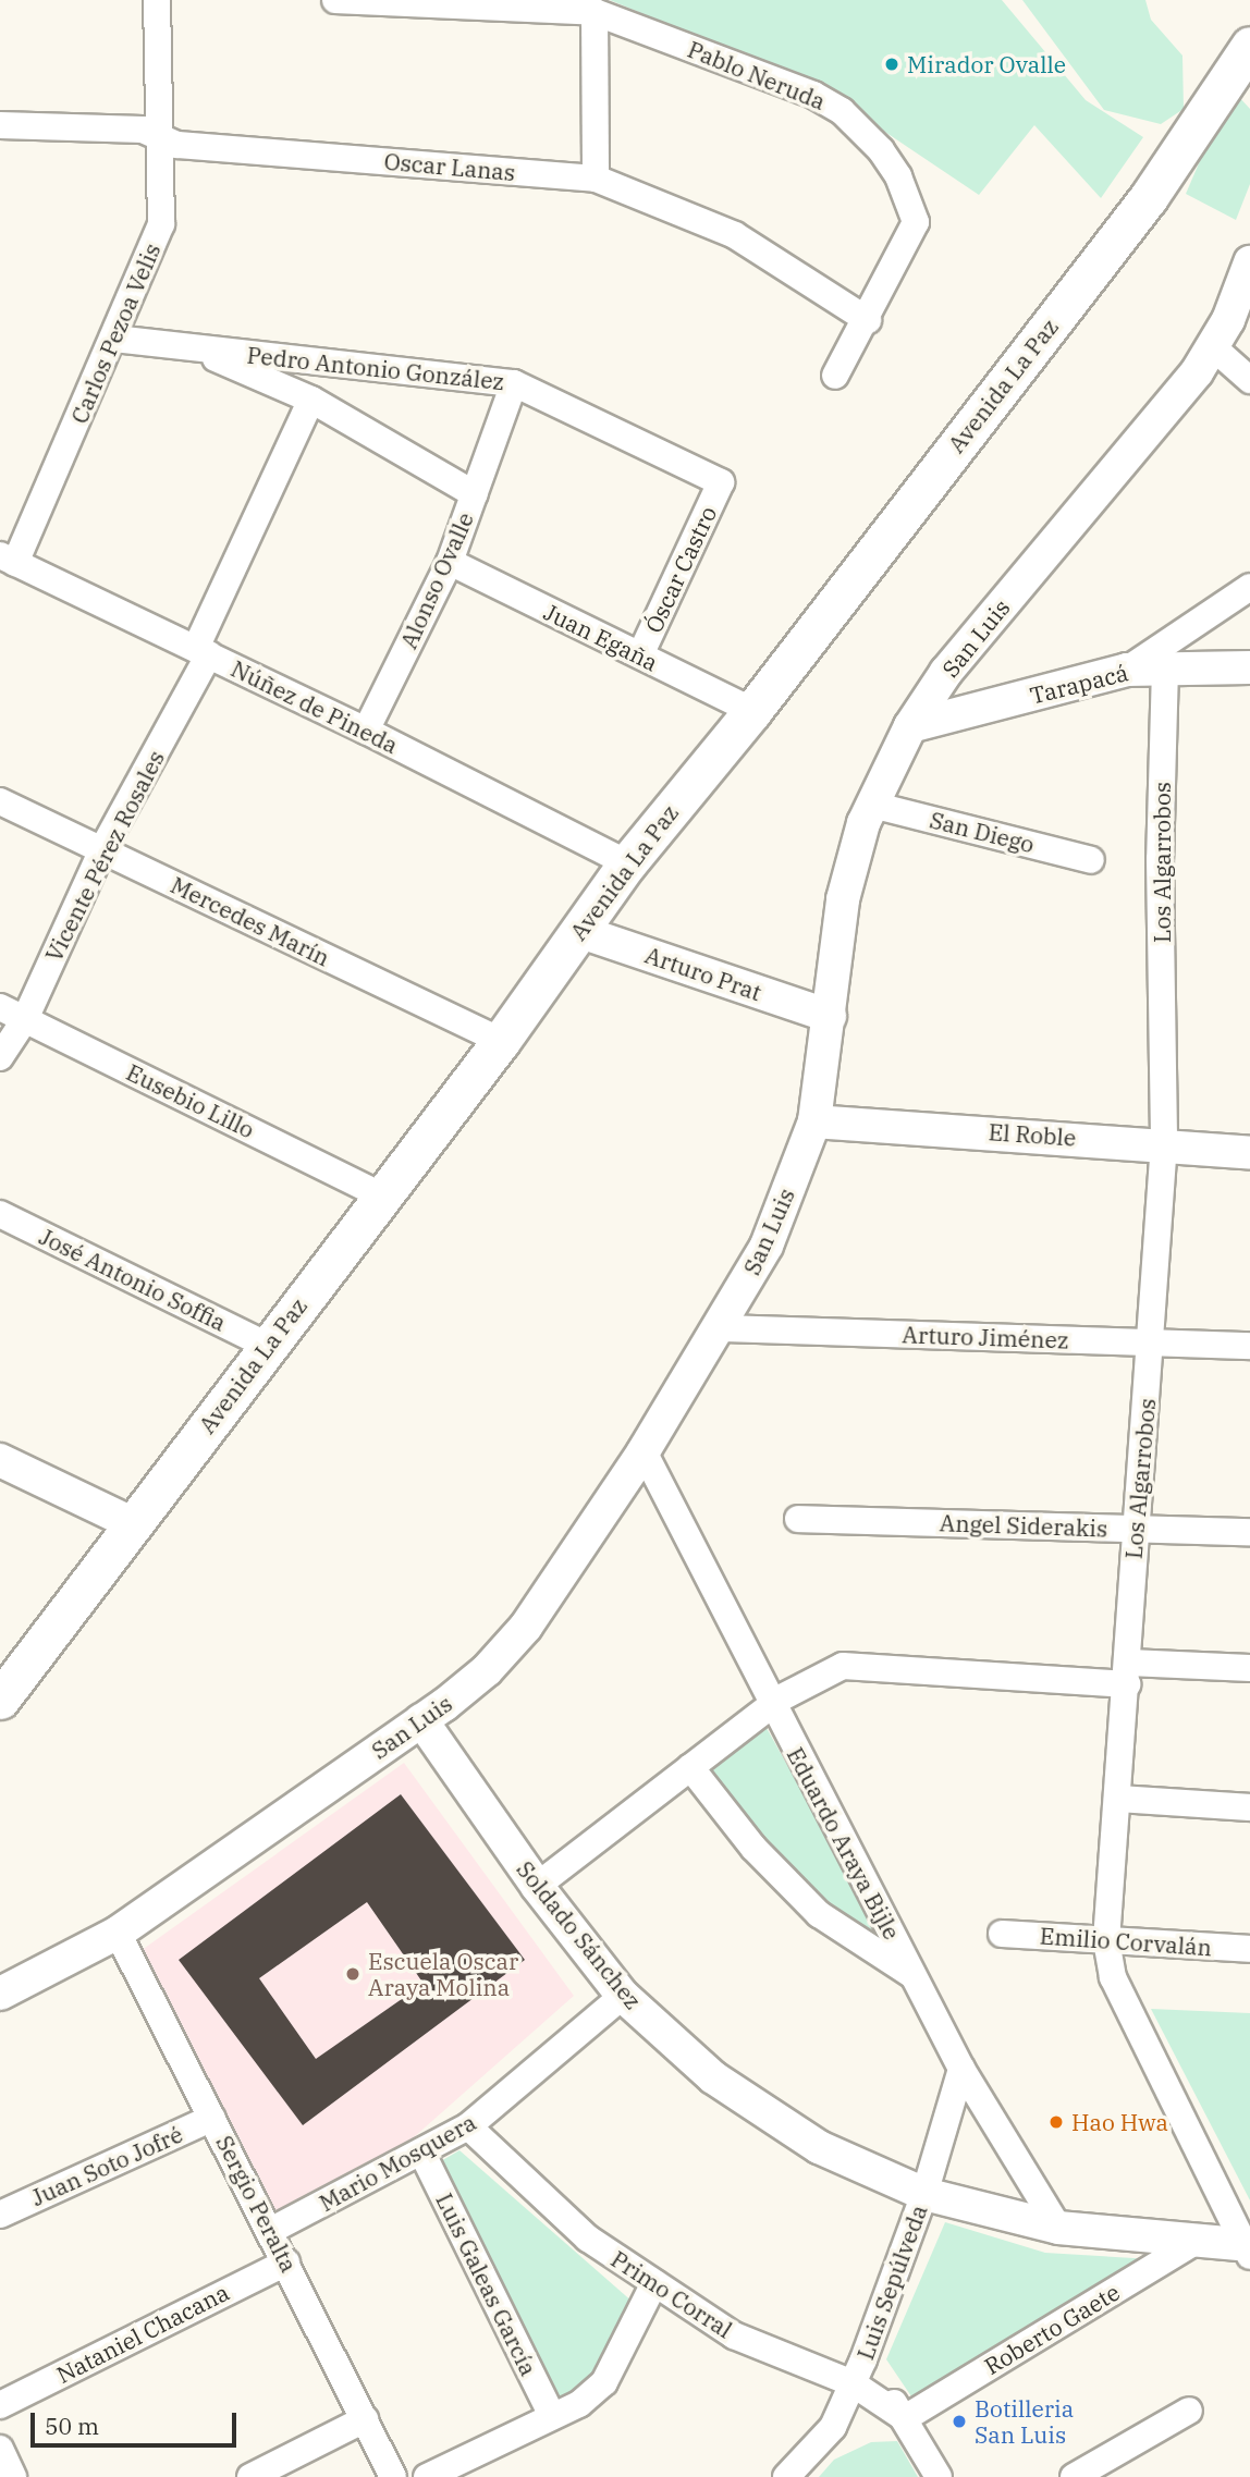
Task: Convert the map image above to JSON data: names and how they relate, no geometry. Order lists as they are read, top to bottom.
{
  "streets": {
    "main road": ["Avenida La Paz"],
    "street": [
      "Pablo Neruda",
      "Oscar Lanas",
      "Carlos Pezoa Velis",
      "Pedro Antonio González",
      "Óscar Castro",
      "Alonso Ovalle",
      "Juan Egaña",
      "San Luis",
      "Tarapacá",
      "Núñez de Pineda",
      "San Diego",
      "Vicente Pérez Rosales",
      "Los Algarrobos",
      "Mercedes Marín",
      "Arturo Prat",
      "Eusebio Lillo",
      "El Roble",
      "José Antonio Soffia",
      "Arturo Jiménez",
      "Angel Siderakis",
      "Eduardo Araya Bijle",
      "Soldado Sánchez",
      "Emilio Corvalán",
      "Mario Mosquera",
      "Juan Soto Jofré",
      "Sergio Peralta",
      "Luis Sepúlveda",
      "Luis Galeas García",
      "Primo Corral",
      "Roberto Gaete",
      "Nataniel Chacana"
    ]
  },
  "crossings": [
    ["Pablo Neruda", "Oscar Lanas"],
    ["Oscar Lanas", "Carlos Pezoa Velis"],
    ["Carlos Pezoa Velis", "Pedro Antonio González"],
    ["Carlos Pezoa Velis", "Núñez de Pineda"],
    ["Pedro Antonio González", "Óscar Castro"],
    ["Pedro Antonio González", "Alonso Ovalle"],
    ["Pedro Antonio González", "Vicente Pérez Rosales"],
    ["Avenida La Paz", "Juan Egaña"],
    ["Avenida La Paz", "Núñez de Pineda"],
    ["Avenida La Paz", "Mercedes Marín"],
    ["Avenida La Paz", "Arturo Prat"],
    ["Avenida La Paz", "Eusebio Lillo"],
    ["Avenida La Paz", "José Antonio Soffia"],
    ["Óscar Castro", "Juan Egaña"],
    ["Alonso Ovalle", "Juan Egaña"],
    ["Alonso Ovalle", "Núñez de Pineda"],
    ["San Luis", "Tarapacá"],
    ["San Luis", "San Diego"],
    ["San Luis", "Arturo Prat"],
    ["San Luis", "El Roble"],
    ["San Luis", "Arturo Jiménez"],
    ["San Luis", "Eduardo Araya Bijle"],
    ["San Luis", "Soldado Sánchez"],
    ["San Luis", "Sergio Peralta"],
    ["Tarapacá", "Los Algarrobos"],
    ["Núñez de Pineda", "Vicente Pérez Rosales"],
    ["Vicente Pérez Rosales", "Mercedes Marín"],
    ["Vicente Pérez Rosales", "Eusebio Lillo"],
    ["Los Algarrobos", "El Roble"],
    ["Los Algarrobos", "Arturo Jiménez"],
    ["Los Algarrobos", "Angel Siderakis"],
    ["Los Algarrobos", "Soldado Sánchez"],
    ["Los Algarrobos", "Emilio Corvalán"],
    ["Eduardo Araya Bijle", "Soldado Sánchez"],
    ["Eduardo Araya Bijle", "Luis Sepúlveda"],
    ["Soldado Sánchez", "Mario Mosquera"],
    ["Soldado Sánchez", "Luis Sepúlveda"],
    ["Soldado Sánchez", "Roberto Gaete"],
    ["Mario Mosquera", "Sergio Peralta"],
    ["Mario Mosquera", "Luis Galeas García"],
    ["Mario Mosquera", "Primo Corral"],
    ["Juan Soto Jofré", "Sergio Peralta"],
    ["Sergio Peralta", "Nataniel Chacana"],
    ["Luis Sepúlveda", "Primo Corral"]
  ],
  "places": [
    "Mirador Ovalle",
    "Escuela Oscar Araya Molina",
    "Hao Hwa",
    "Botilleria San Luis"
  ],
  "scale_bar": "50 m"
}
